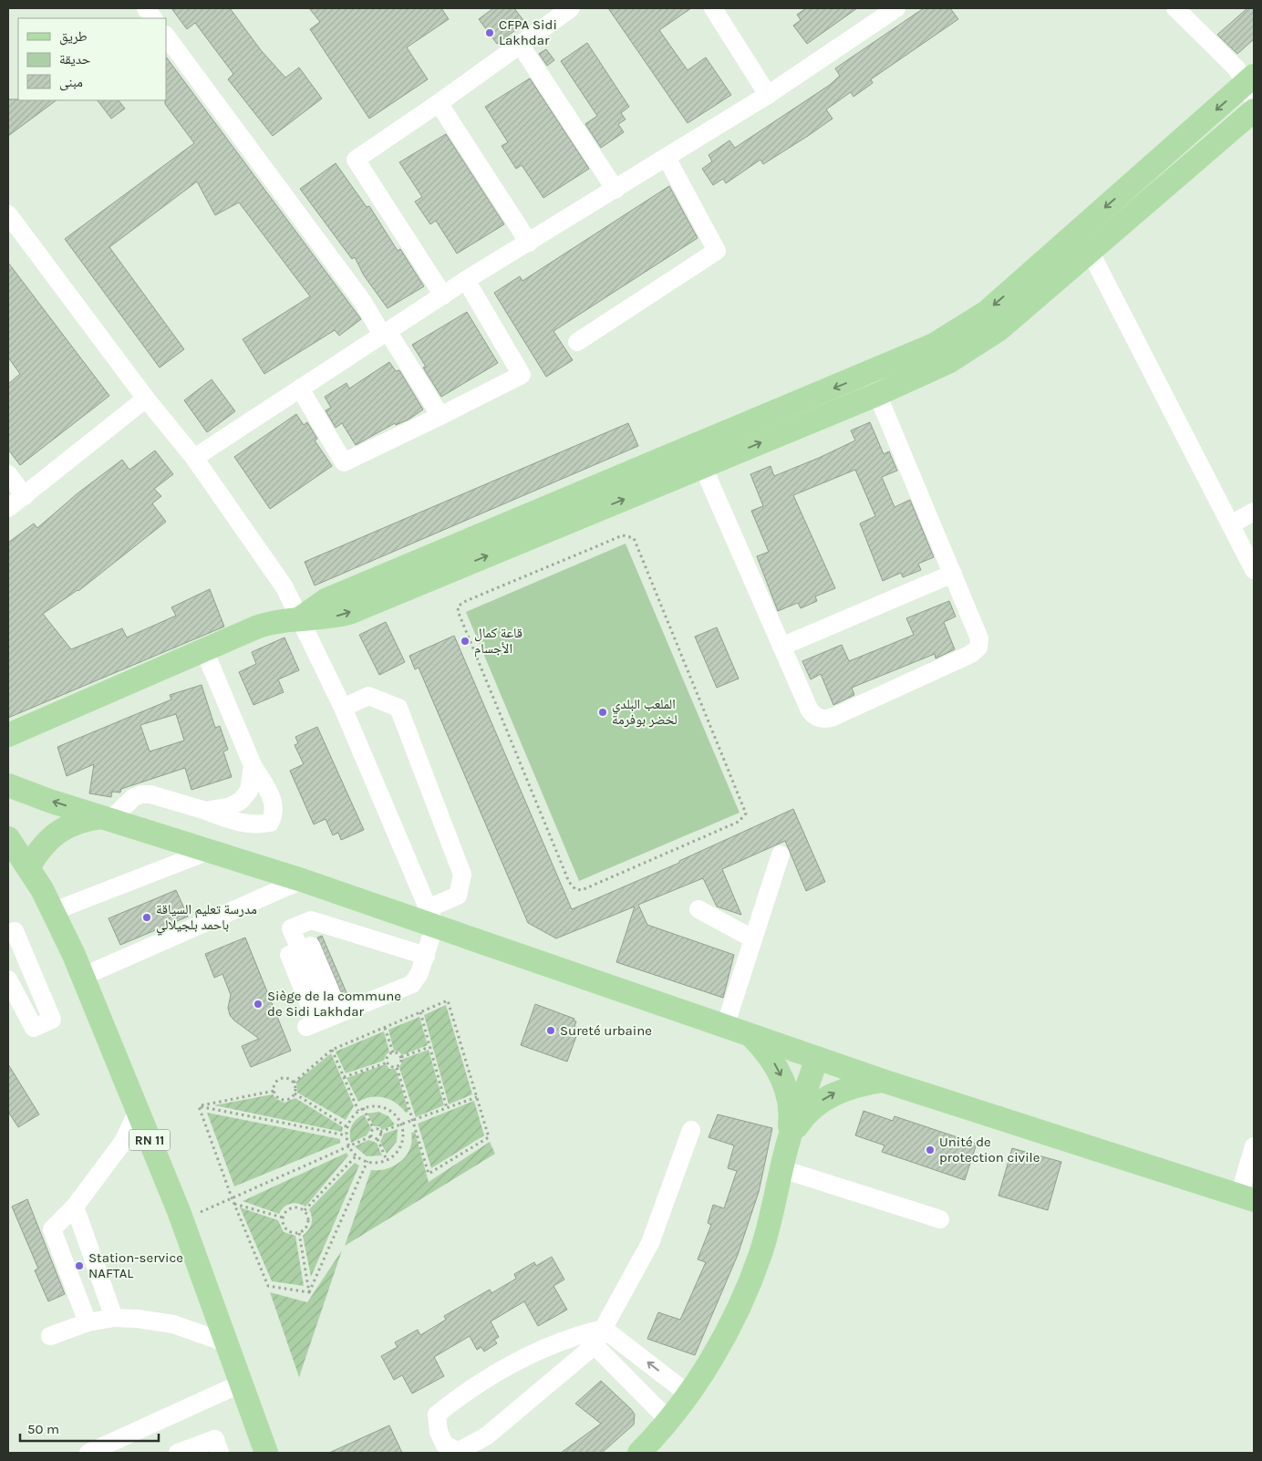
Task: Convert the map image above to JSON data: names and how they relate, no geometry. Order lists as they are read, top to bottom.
{
  "streets": {
    "main road": ["RN 11"]
  },
  "places": [
    "CFPA Sidi Lakhdar",
    "قاعة كمال الأجسام",
    "الملعب البلدي لخضر بوفرمة",
    "مدرسة تعليم السياقة باحمد بلجيلالي",
    "Siège de la commune de Sidi Lakhdar",
    "Sureté urbaine",
    "Unité de protection civile",
    "Station-service NAFTAL"
  ],
  "legend": ["طريق", "حديقة", "مبنى"],
  "scale_bar": "50 m"
}
